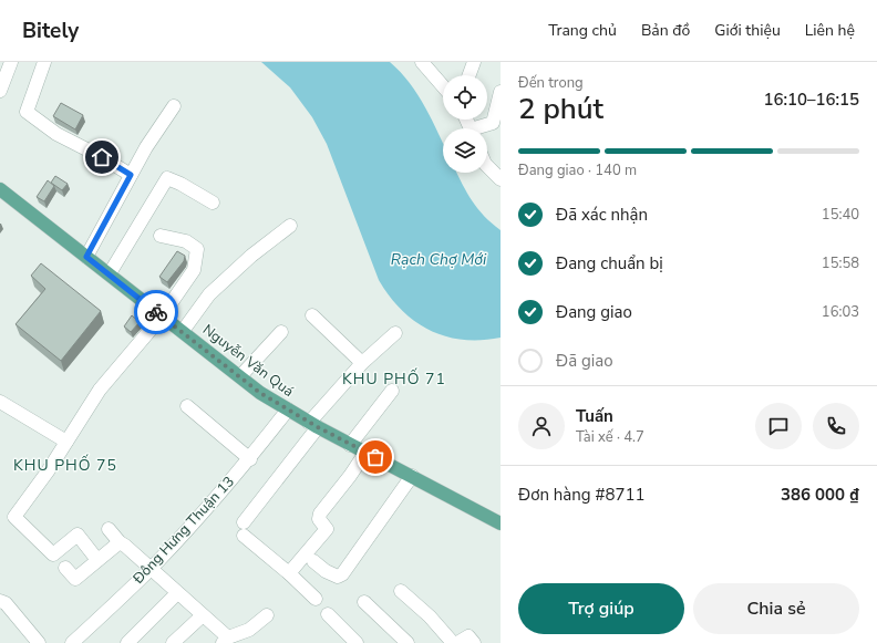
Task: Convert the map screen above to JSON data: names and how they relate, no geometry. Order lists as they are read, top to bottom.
{
  "streets": {
    "main road": ["Nguyễn Văn Quá"],
    "street": ["Đông Hưng Thuận 13"]
  },
  "crossings": [
    ["Nguyễn Văn Quá", "Đông Hưng Thuận 13"]
  ],
  "districts": ["KHU PHỐ 71", "KHU PHỐ 75"],
  "water": ["Rạch Chợ Mới"],
  "page": {
    "header": "Bitely",
    "nav": [
      "Trang chủ",
      "Bản đồ",
      "Giới thiệu",
      "Liên hệ"
    ],
    "heading": ["2 phút", "Đến trong", "16:10–16:15"],
    "panel": [
      "Tuấn",
      "Tài xế · 4.7",
      "Đơn hàng #8711",
      "386 000 ₫"
    ],
    "bar": "Đang giao · 140 m",
    "list": [
      ["Đã xác nhận", "15:40"],
      ["Đang chuẩn bị", "15:58"],
      ["Đang giao", "16:03"],
      "Đã giao"
    ],
    "buttons": ["Trợ giúp", "Chia sẻ"]
  }
}
